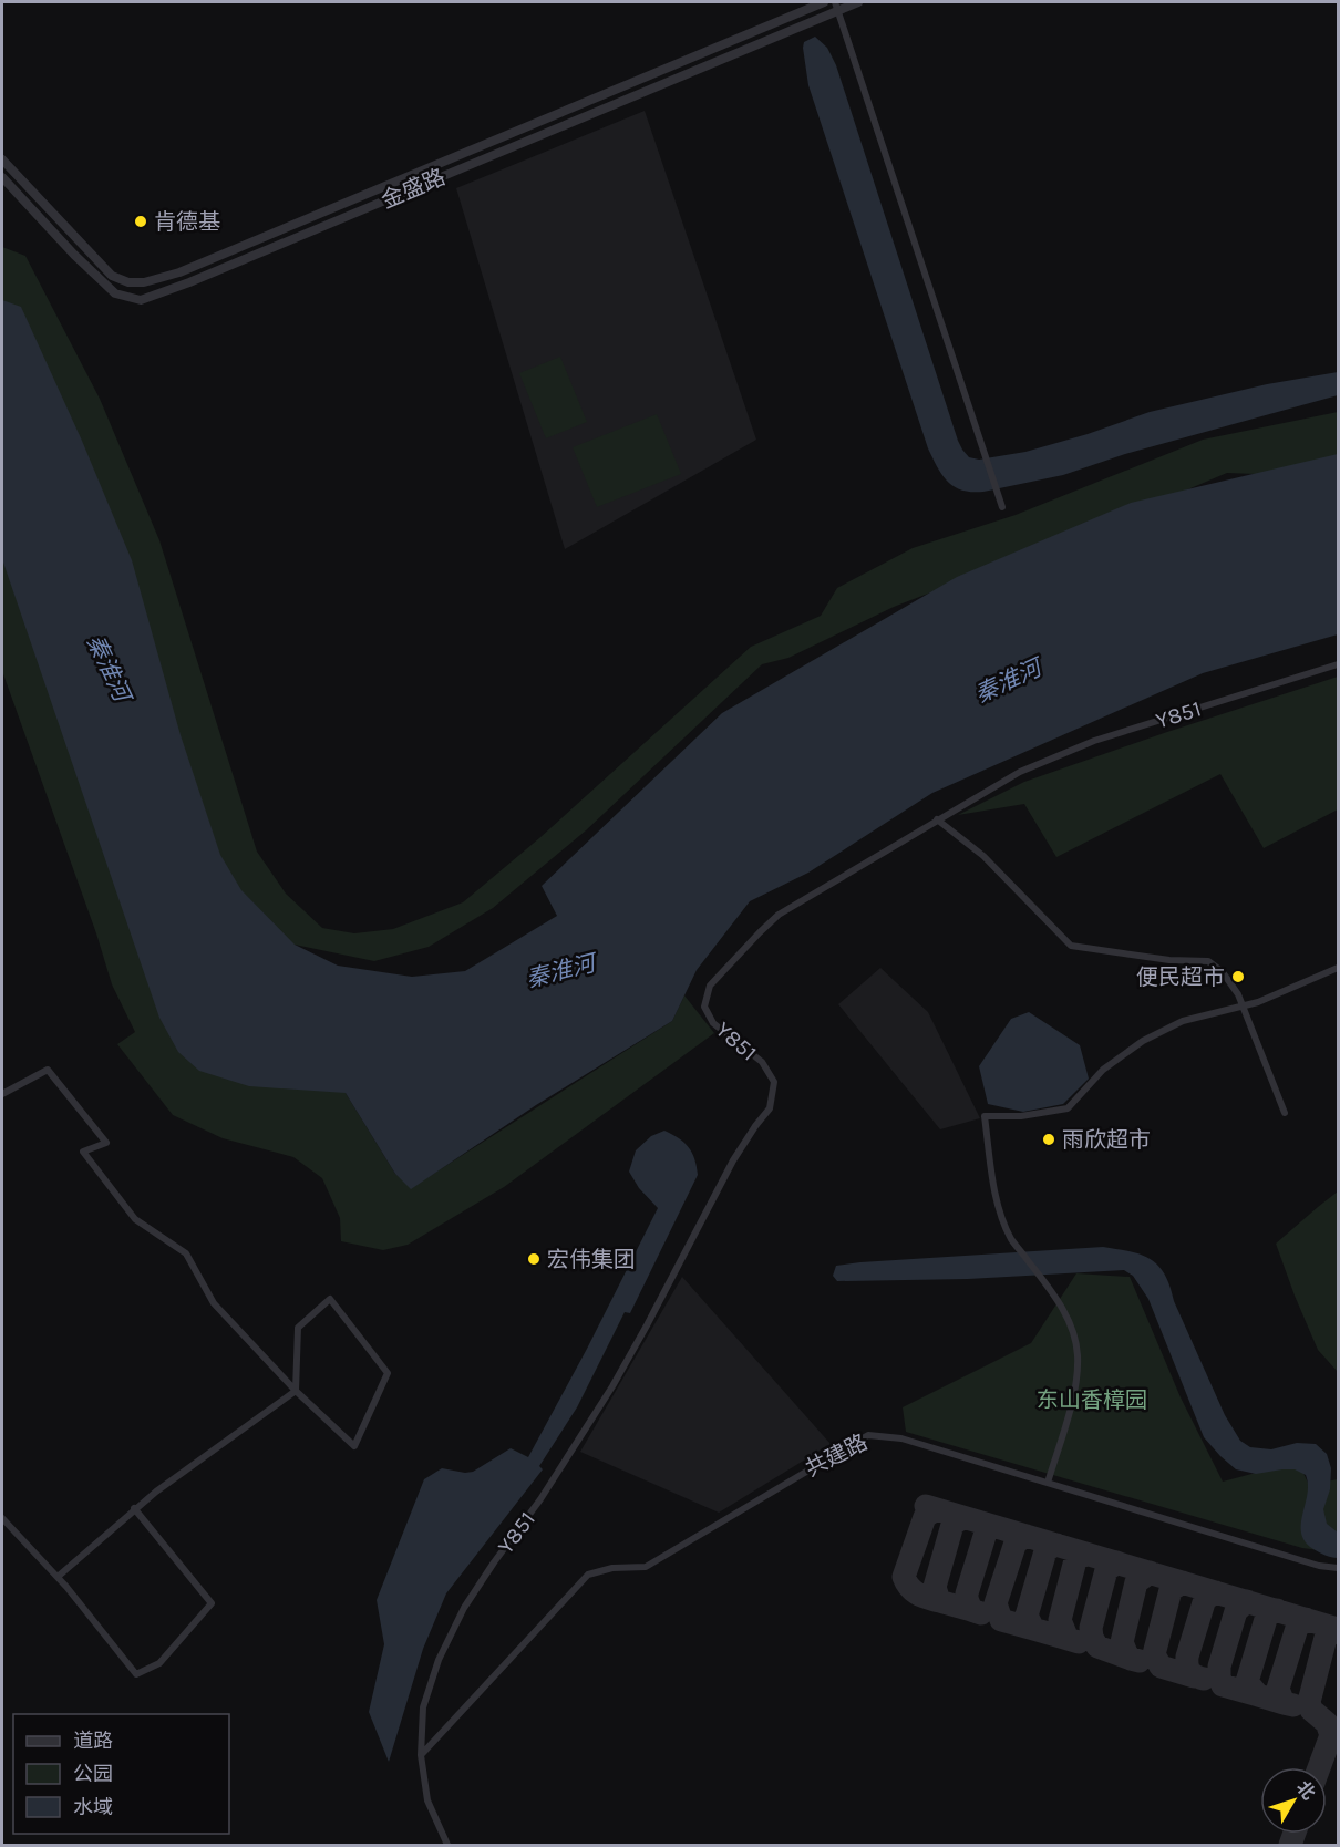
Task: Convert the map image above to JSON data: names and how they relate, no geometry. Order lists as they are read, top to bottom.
{
  "streets": {
    "street": ["金盛路", "Y851", "共建路"]
  },
  "crossings": [
    ["Y851", "共建路"]
  ],
  "water": ["秦淮河"],
  "parks": ["东山香樟园"],
  "places": [
    "肯德基",
    "便民超市",
    "雨欣超市",
    "宏伟集团"
  ],
  "legend": ["道路", "公园", "水域"],
  "north": "top right"
}
